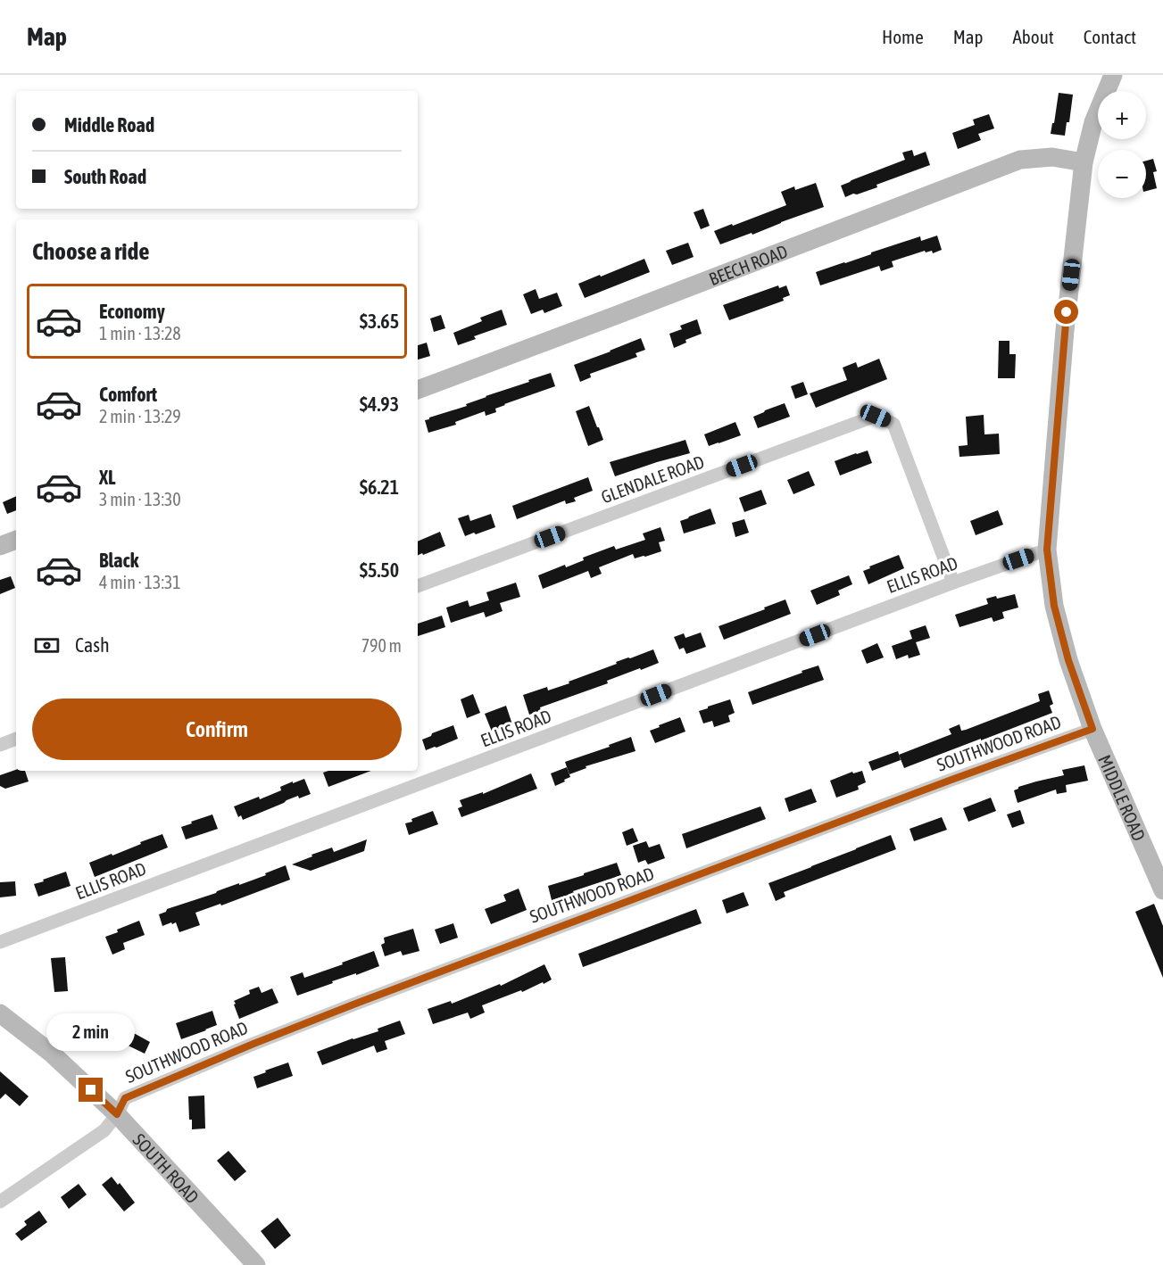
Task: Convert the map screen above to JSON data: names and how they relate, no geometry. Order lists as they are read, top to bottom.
{
  "streets": {
    "street": [
      "BEECH ROAD",
      "GLENDALE ROAD",
      "ELLIS ROAD",
      "SOUTHWOOD ROAD",
      "MIDDLE ROAD",
      "SOUTH ROAD"
    ]
  },
  "crossings": [
    ["BEECH ROAD", "MIDDLE ROAD"],
    ["GLENDALE ROAD", "ELLIS ROAD"],
    ["ELLIS ROAD", "MIDDLE ROAD"],
    ["SOUTHWOOD ROAD", "MIDDLE ROAD"],
    ["SOUTHWOOD ROAD", "SOUTH ROAD"]
  ],
  "page": {
    "header": "Map",
    "nav": [
      "Home",
      "Map",
      "About",
      "Contact"
    ],
    "map_buttons": ["+", "−"],
    "banner": ["Middle Road", "South Road"],
    "heading": "Choose a ride",
    "list": [
      {
        "name": "Economy",
        "note": "1 min · 13:28",
        "value": "$3.65"
      },
      {
        "name": "Comfort",
        "note": "2 min · 13:29",
        "value": "$4.93"
      },
      {
        "name": "XL",
        "note": "3 min · 13:30",
        "value": "$6.21"
      },
      {
        "name": "Black",
        "note": "4 min · 13:31",
        "value": "$5.50"
      }
    ],
    "pay": ["Cash", "790 m"],
    "buttons": "Confirm",
    "bubble": "2 min"
  }
}
